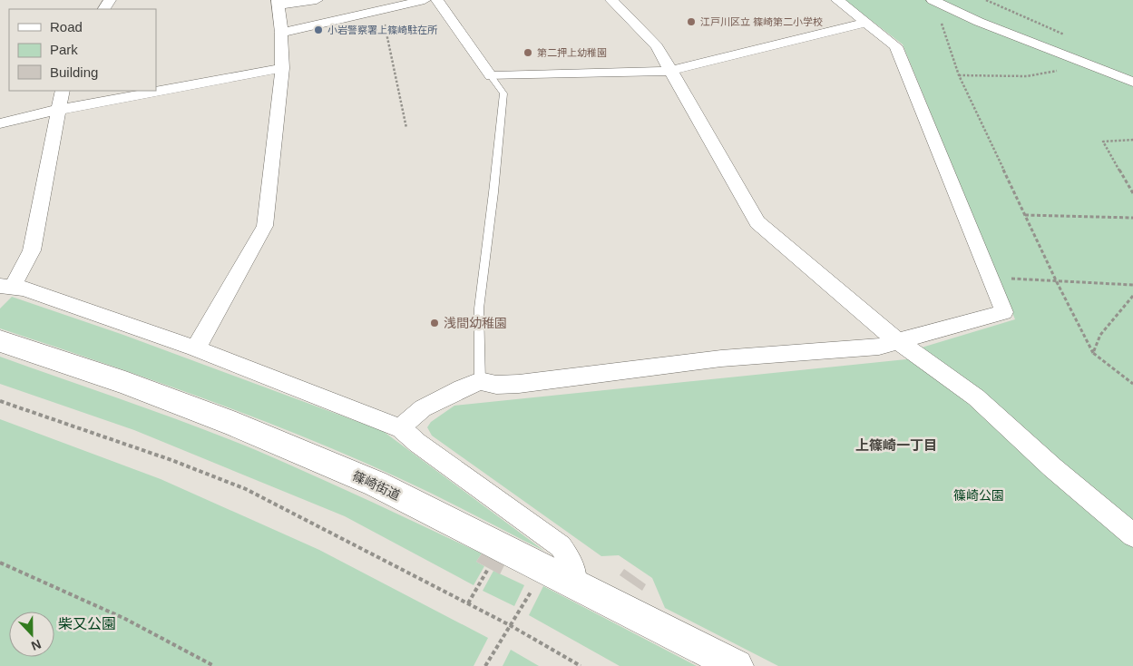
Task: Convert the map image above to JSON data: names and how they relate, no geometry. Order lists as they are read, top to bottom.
{
  "streets": {
    "main road": ["篠崎街道"]
  },
  "districts": ["上篠崎一丁目"],
  "parks": ["篠崎公園", "柴又公園"],
  "places": [
    "江戸川区立 篠崎第二小学校",
    "小岩警察署上篠崎駐在所",
    "第二押上幼稚園",
    "浅間幼稚園"
  ],
  "legend": ["Road", "Park", "Building"],
  "north": "bottom"
}
